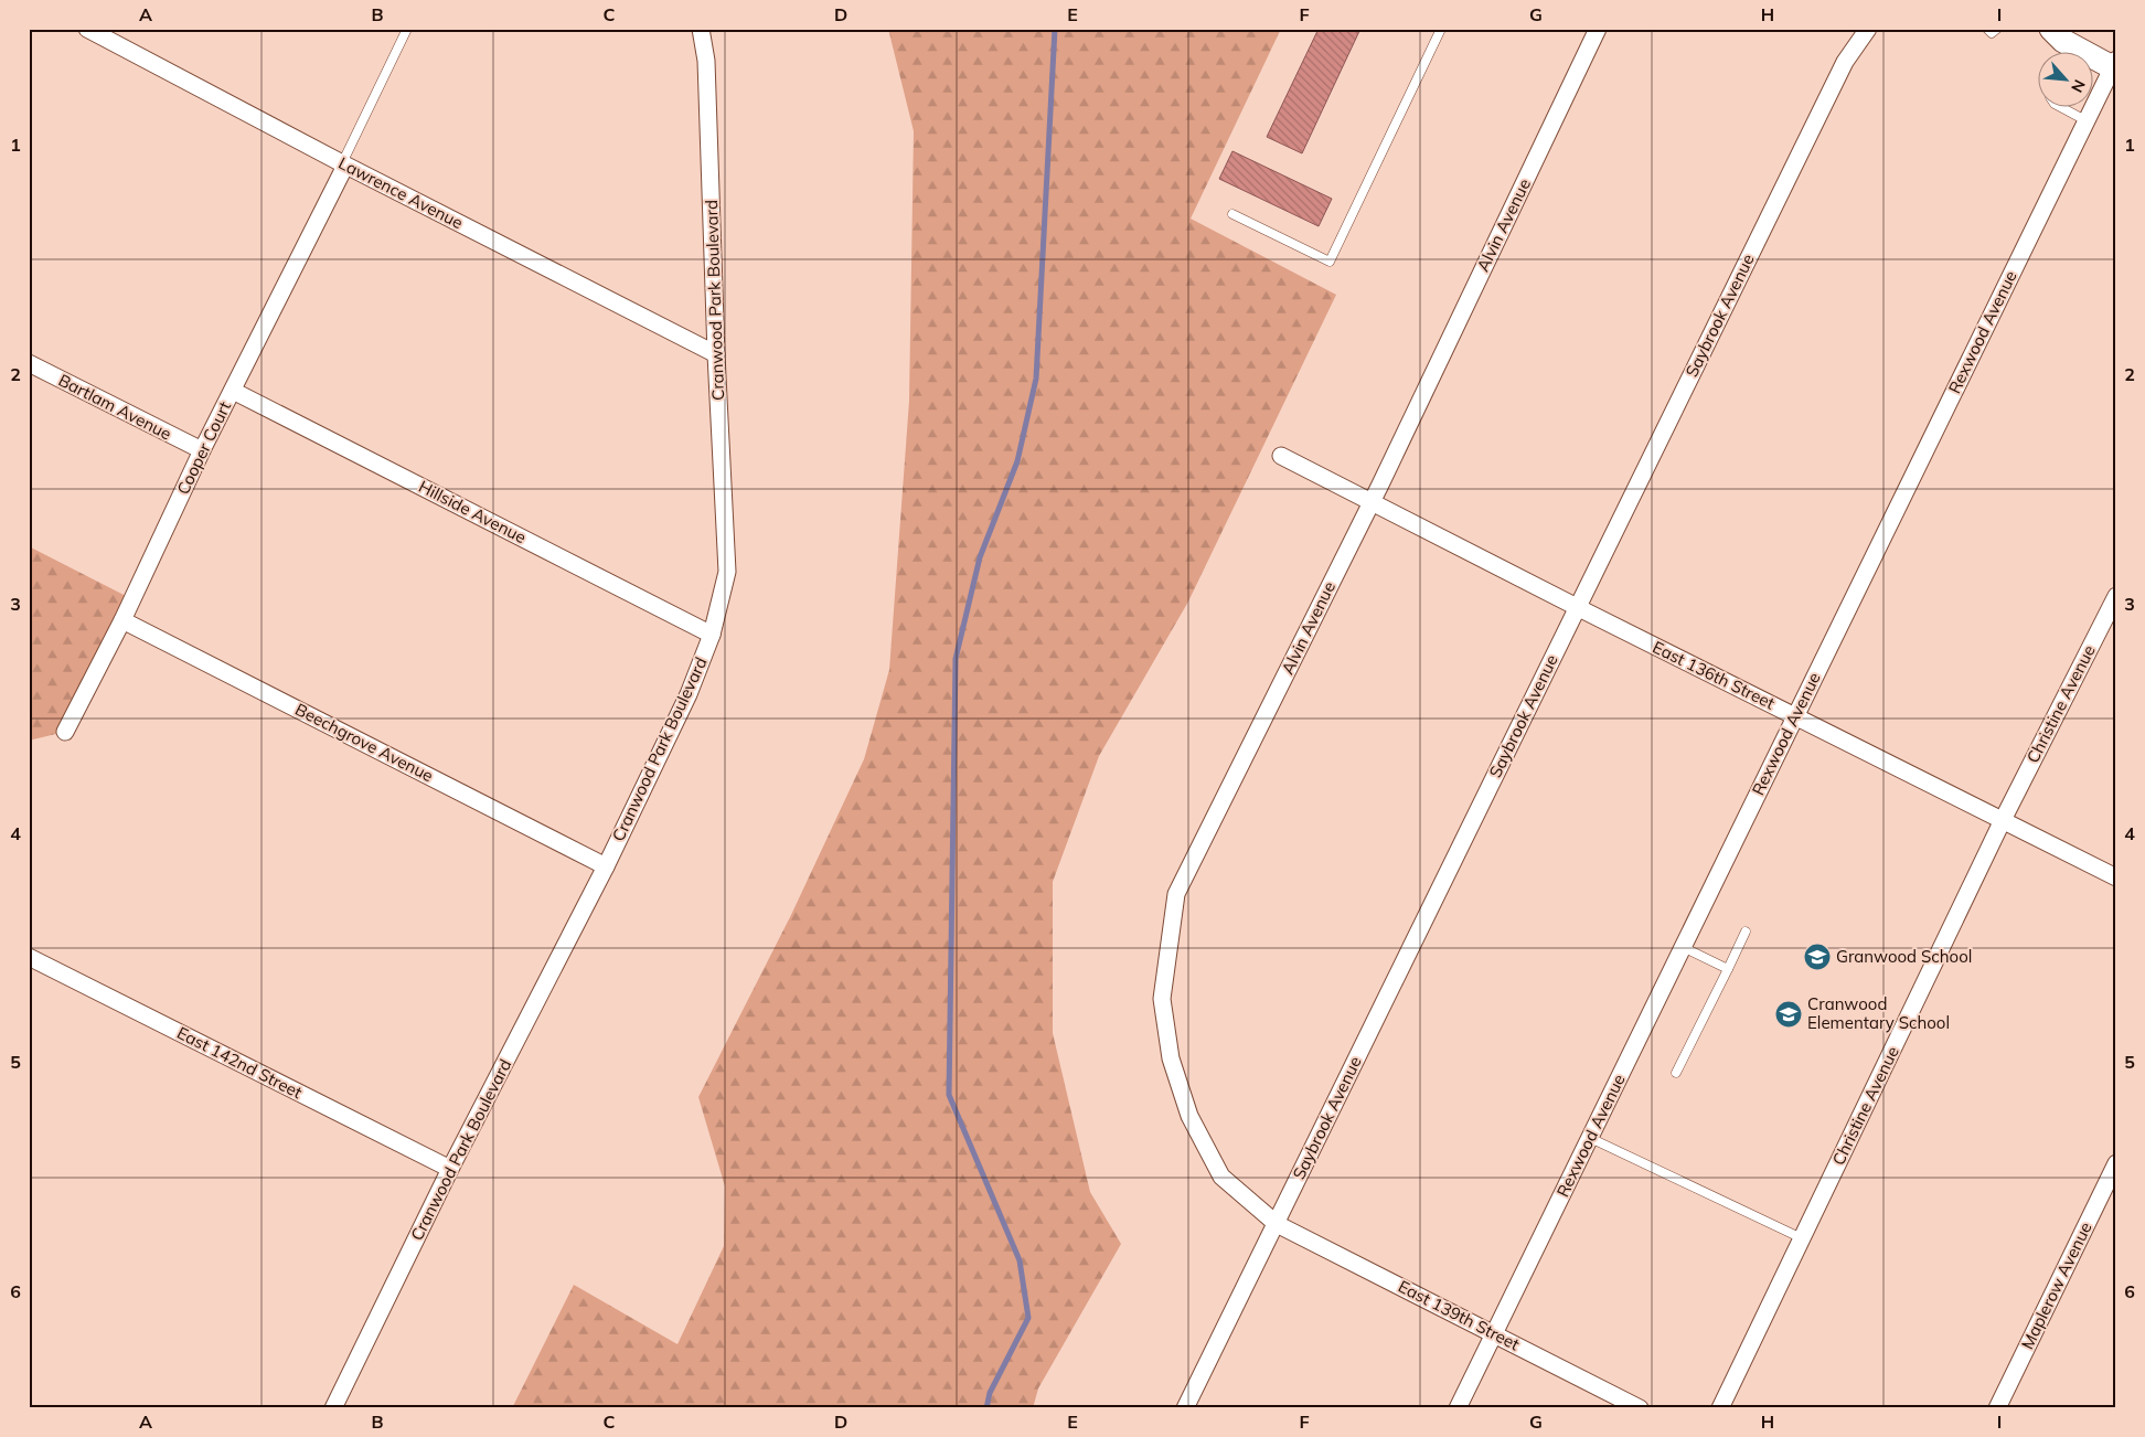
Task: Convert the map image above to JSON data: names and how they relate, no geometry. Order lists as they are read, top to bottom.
{
  "streets": {
    "street": [
      "Lawrence Avenue",
      "Alvin Avenue",
      "Cranwood Park Boulevard",
      "Saybrook Avenue",
      "Rexwood Avenue",
      "Bartlam Avenue",
      "Cooper Court",
      "Hillside Avenue",
      "East 136th Street",
      "Christine Avenue",
      "Beechgrove Avenue",
      "East 142nd Street",
      "Maplerow Avenue",
      "East 139th Street"
    ]
  },
  "crossings": [
    ["Lawrence Avenue", "Cranwood Park Boulevard"],
    ["Lawrence Avenue", "Cooper Court"],
    ["Alvin Avenue", "Saybrook Avenue"],
    ["Alvin Avenue", "East 136th Street"],
    ["Alvin Avenue", "East 139th Street"],
    ["Cranwood Park Boulevard", "Hillside Avenue"],
    ["Cranwood Park Boulevard", "Beechgrove Avenue"],
    ["Cranwood Park Boulevard", "East 142nd Street"],
    ["Saybrook Avenue", "East 136th Street"],
    ["Saybrook Avenue", "East 139th Street"],
    ["Rexwood Avenue", "East 136th Street"],
    ["Rexwood Avenue", "East 139th Street"],
    ["Bartlam Avenue", "Cooper Court"],
    ["Cooper Court", "Hillside Avenue"],
    ["Cooper Court", "Beechgrove Avenue"],
    ["East 136th Street", "Christine Avenue"]
  ],
  "places": {
    "school or university": ["Granwood School", "Cranwood Elementary School"]
  },
  "north": "bottom right",
  "grid": {
    "columns": [
      "A",
      "B",
      "C",
      "D",
      "E",
      "F",
      "G",
      "H",
      "I"
    ],
    "rows": [
      "1",
      "2",
      "3",
      "4",
      "5",
      "6"
    ]
  }
}
